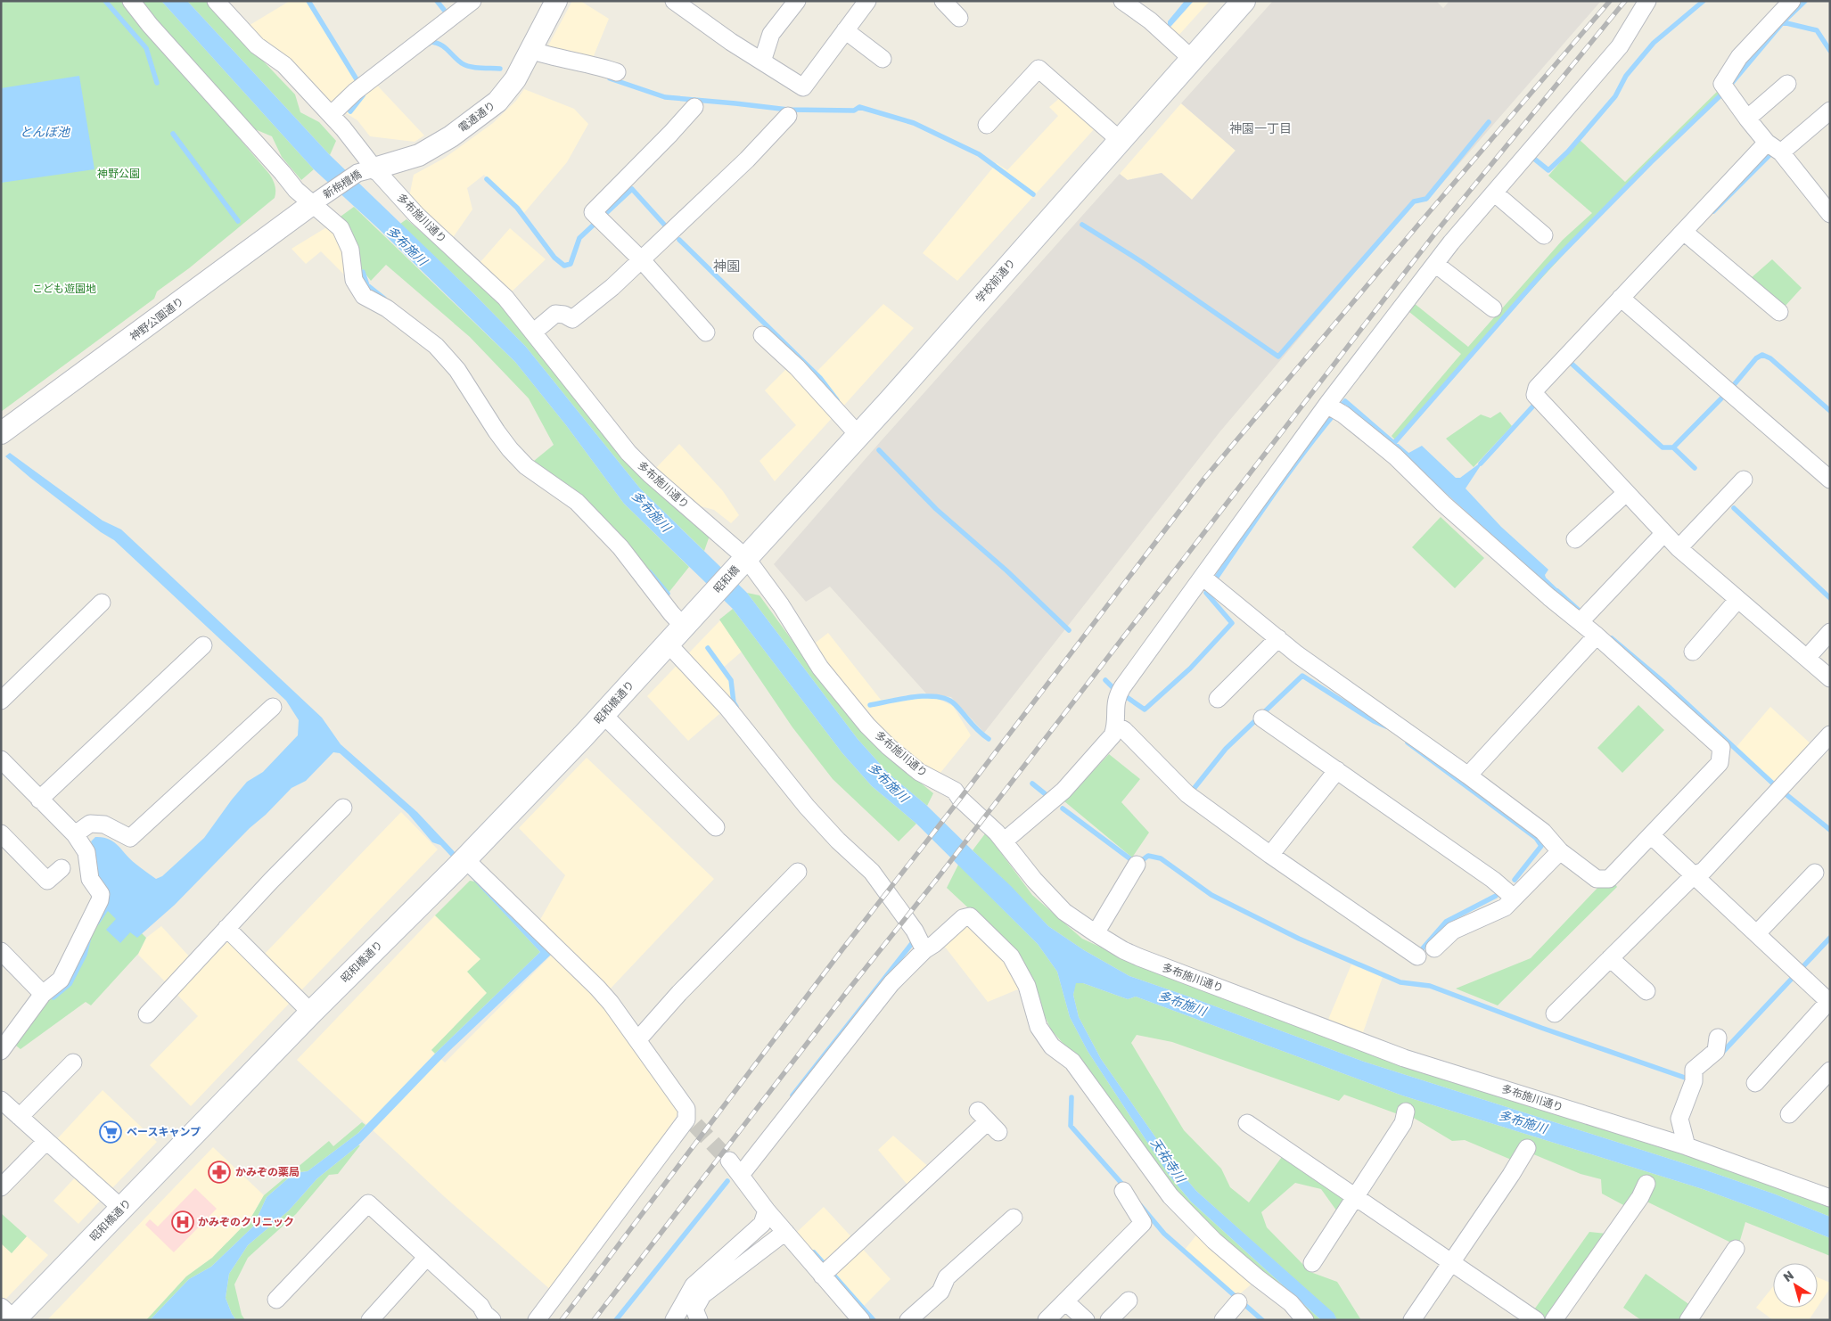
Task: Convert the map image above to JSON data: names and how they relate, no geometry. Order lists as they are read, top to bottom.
{
  "streets": {
    "main road": ["学校前通り", "昭和橋", "昭和橋通り"],
    "street": [
      "電通通り",
      "新栴檀橋",
      "多布施川通り",
      "神野公園通り"
    ]
  },
  "crossings": [
    ["電通通り", "新栴檀橋"],
    ["電通通り", "多布施川通り"],
    ["新栴檀橋", "多布施川通り"],
    ["新栴檀橋", "神野公園通り"],
    ["多布施川通り", "学校前通り"],
    ["多布施川通り", "昭和橋"],
    ["学校前通り", "昭和橋"],
    ["昭和橋", "昭和橋通り"]
  ],
  "districts": ["神園一丁目", "神園"],
  "water": ["とんぼ池", "多布施川", "天祐寺川"],
  "parks": ["神野公園", "こども遊園地"],
  "places": {
    "supermarket": ["ベースキャンプ"],
    "pharmacy": ["かみぞの薬局"],
    "hospital": ["かみぞのクリニック"]
  },
  "north": "top left"
}
